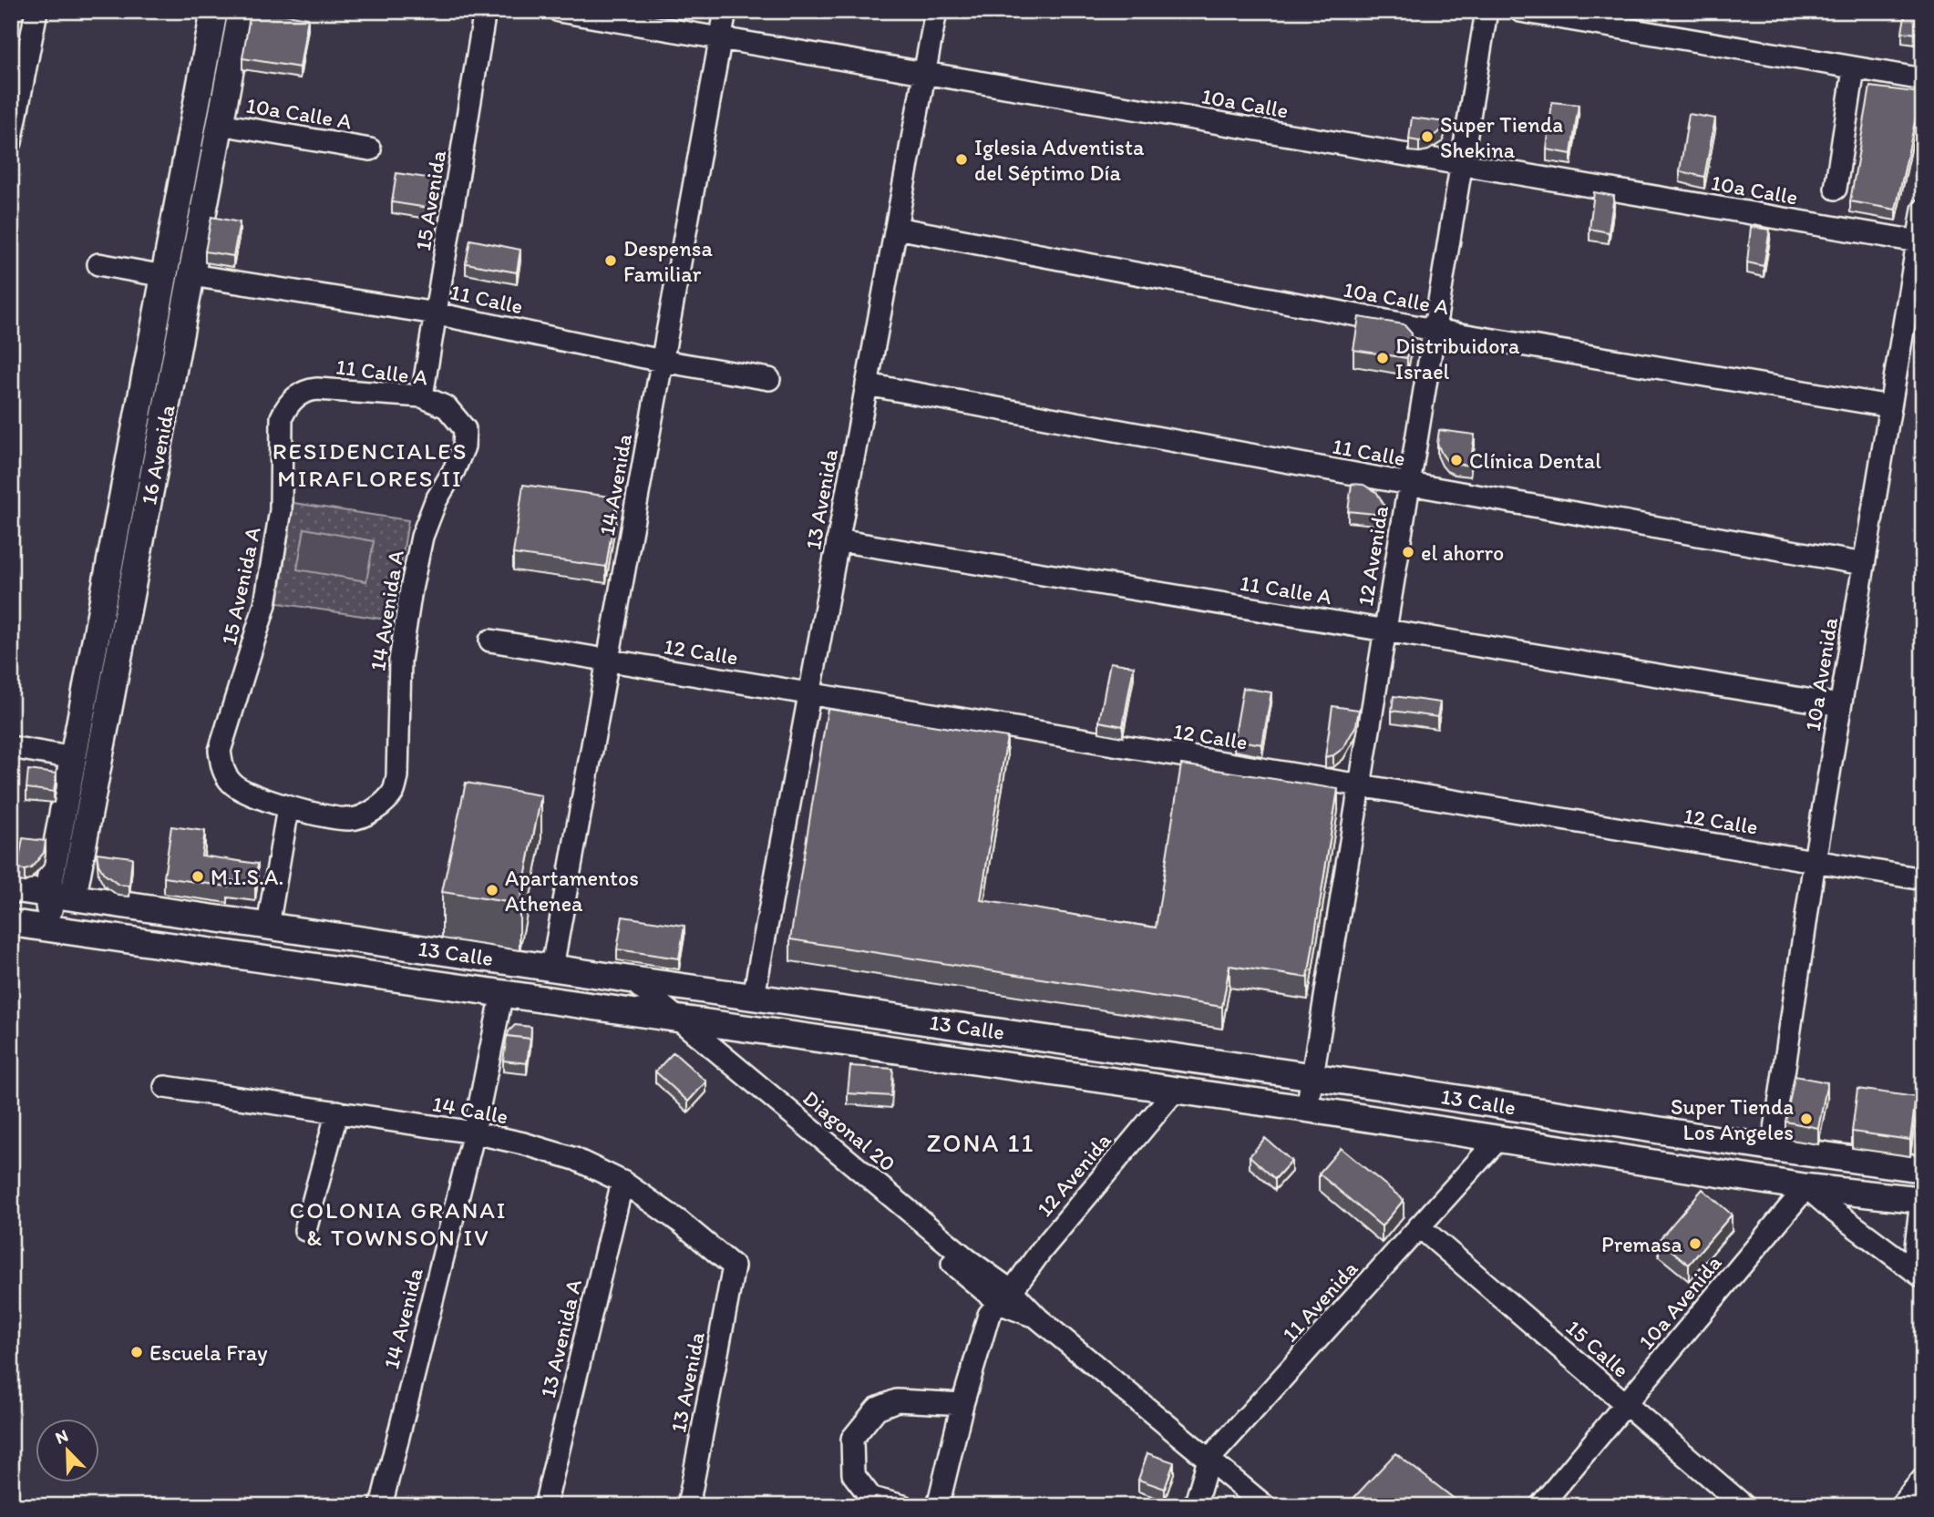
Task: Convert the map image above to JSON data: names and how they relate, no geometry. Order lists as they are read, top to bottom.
{
  "streets": {
    "main road": ["16 Avenida", "13 Calle"],
    "street": [
      "10a Calle",
      "10a Calle A",
      "15 Avenida",
      "11 Calle",
      "11 Calle A",
      "14 Avenida",
      "13 Avenida",
      "12 Avenida",
      "15 Avenida A",
      "14 Avenida A",
      "12 Calle",
      "10a Avenida",
      "14 Calle",
      "Diagonal 20",
      "11 Avenida",
      "13 Avenida A",
      "15 Calle"
    ]
  },
  "crossings": [
    ["10a Calle", "14 Avenida"],
    ["10a Calle", "13 Avenida"],
    ["10a Calle", "12 Avenida"],
    ["10a Calle", "10a Avenida"],
    ["10a Calle A", "16 Avenida"],
    ["10a Calle A", "13 Avenida"],
    ["10a Calle A", "12 Avenida"],
    ["10a Calle A", "10a Avenida"],
    ["15 Avenida", "11 Calle"],
    ["15 Avenida", "11 Calle A"],
    ["11 Calle", "16 Avenida"],
    ["11 Calle", "14 Avenida"],
    ["11 Calle", "13 Avenida"],
    ["11 Calle", "12 Avenida"],
    ["11 Calle", "10a Avenida"],
    ["11 Calle A", "13 Avenida"],
    ["11 Calle A", "12 Avenida"],
    ["11 Calle A", "15 Avenida A"],
    ["11 Calle A", "14 Avenida A"],
    ["11 Calle A", "10a Avenida"],
    ["16 Avenida", "13 Calle"],
    ["14 Avenida", "12 Calle"],
    ["14 Avenida", "13 Calle"],
    ["14 Avenida", "14 Calle"],
    ["13 Avenida", "12 Calle"],
    ["13 Avenida", "13 Calle"],
    ["13 Avenida", "14 Calle"],
    ["12 Avenida", "12 Calle"],
    ["12 Avenida", "13 Calle"],
    ["12 Avenida", "Diagonal 20"],
    ["15 Avenida A", "14 Avenida A"],
    ["12 Calle", "10a Avenida"],
    ["10a Avenida", "13 Calle"],
    ["10a Avenida", "15 Calle"],
    ["13 Calle", "Diagonal 20"],
    ["13 Calle", "11 Avenida"],
    ["14 Calle", "13 Avenida A"],
    ["Diagonal 20", "11 Avenida"],
    ["11 Avenida", "15 Calle"]
  ],
  "districts": ["RESIDENCIALES MIRAFLORES II", "ZONA 11", "COLONIA GRANAI & TOWNSON IV"],
  "places": [
    "Super Tienda Shekina",
    "Iglesia Adventista del Séptimo Día",
    "Despensa Familiar",
    "Distribuidora Israel",
    "Clínica Dental",
    "el ahorro",
    "M.I.S.A.",
    "Apartamentos Athenea",
    "Super Tienda Los Angeles",
    "Premasa",
    "Escuela Fray"
  ],
  "north": "top left"
}
